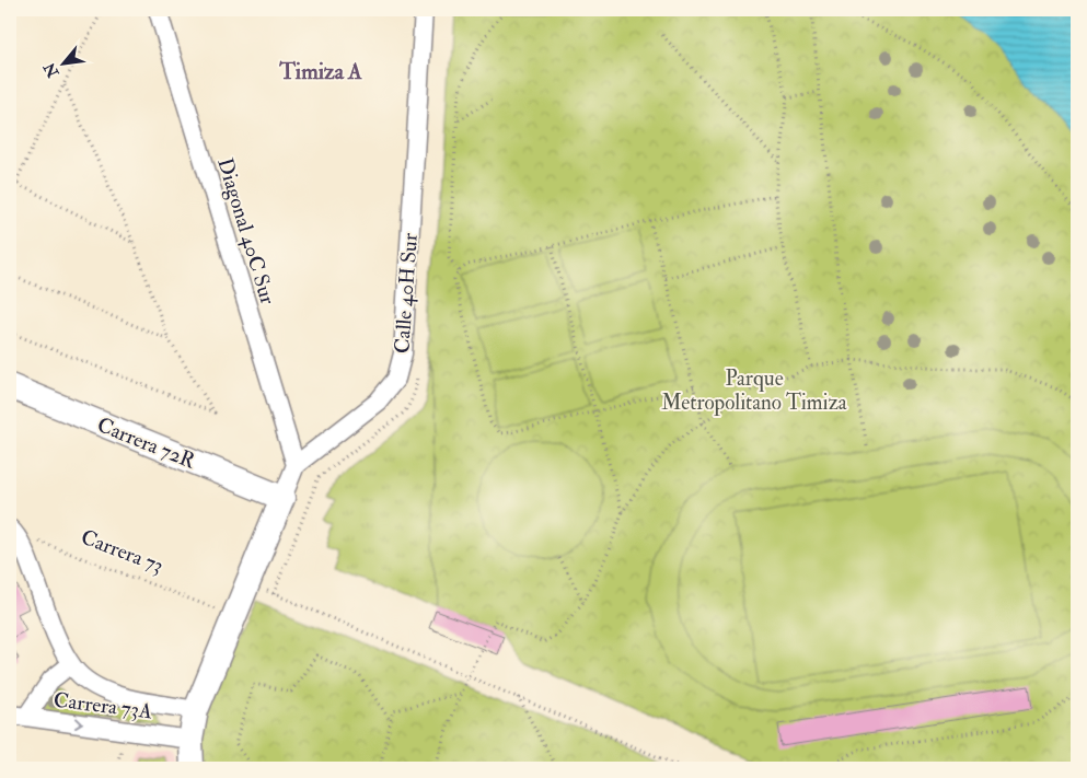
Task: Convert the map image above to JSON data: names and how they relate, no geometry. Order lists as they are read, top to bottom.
{
  "streets": {
    "street": [
      "Diagonal 40C Sur",
      "Calle 40H Sur",
      "Carrera 72R",
      "Carrera 73A"
    ],
    "path": ["Carrera 73"]
  },
  "crossings": [
    ["Diagonal 40C Sur", "Calle 40H Sur"],
    ["Carrera 73", "Carrera 73A"]
  ],
  "districts": ["Timiza A"],
  "parks": ["Parque Metropolitano Timiza"],
  "north": "bottom left"
}
